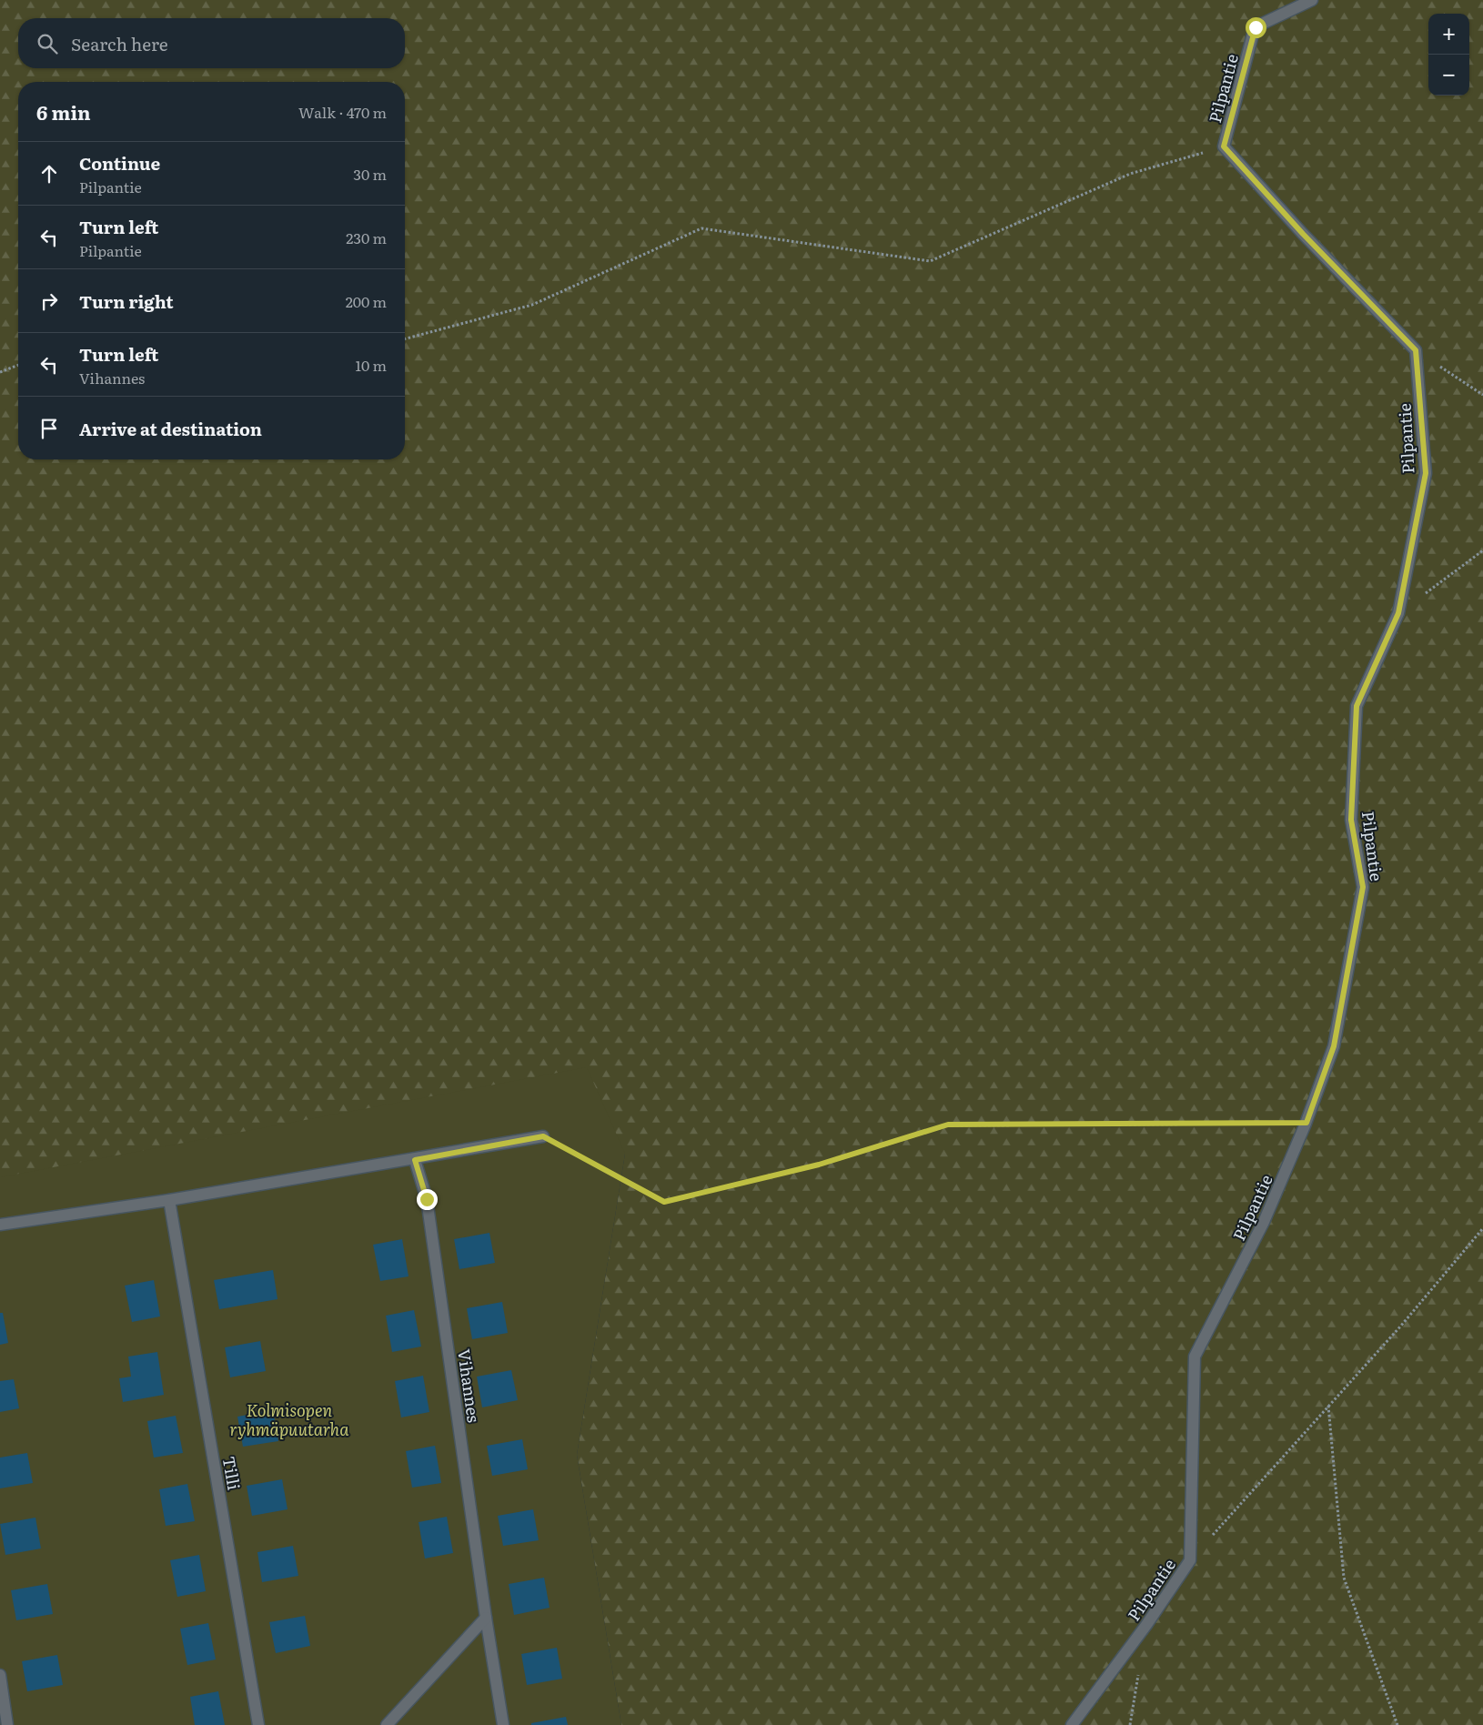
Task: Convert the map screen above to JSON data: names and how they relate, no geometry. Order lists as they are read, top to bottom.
{
  "streets": {
    "street": ["Pilpantie", "Vihannes", "Tilli"]
  },
  "parks": ["Kolmisopen ryhmäpuutarha"],
  "page": {
    "map_buttons": ["+", "−"],
    "search": "Search here",
    "heading": ["6 min", "Walk · 470 m"],
    "list": [
      ["Continue", "Pilpantie", "30 m"],
      ["Turn left", "Pilpantie", "230 m"],
      ["Turn right", "200 m"],
      ["Turn left", "Vihannes", "10 m"],
      "Arrive at destination"
    ]
  }
}
